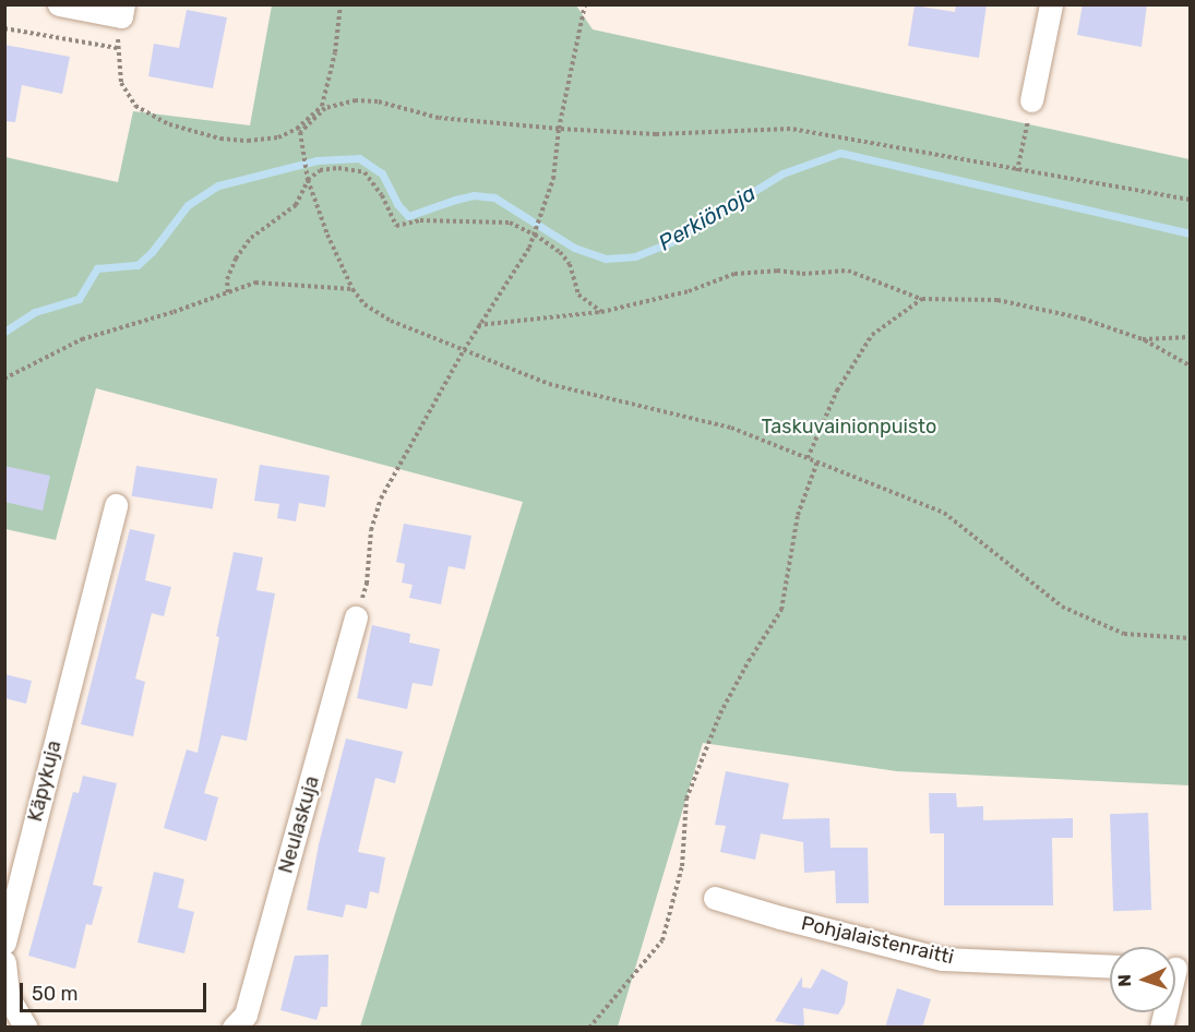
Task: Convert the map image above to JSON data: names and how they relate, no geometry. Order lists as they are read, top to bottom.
{
  "streets": {
    "street": ["Käpykuja", "Neulaskuja", "Pohjalaistenraitti"]
  },
  "water": ["Perkiönoja"],
  "parks": ["Taskuvainionpuisto"],
  "scale_bar": "50 m",
  "north": "left"
}
